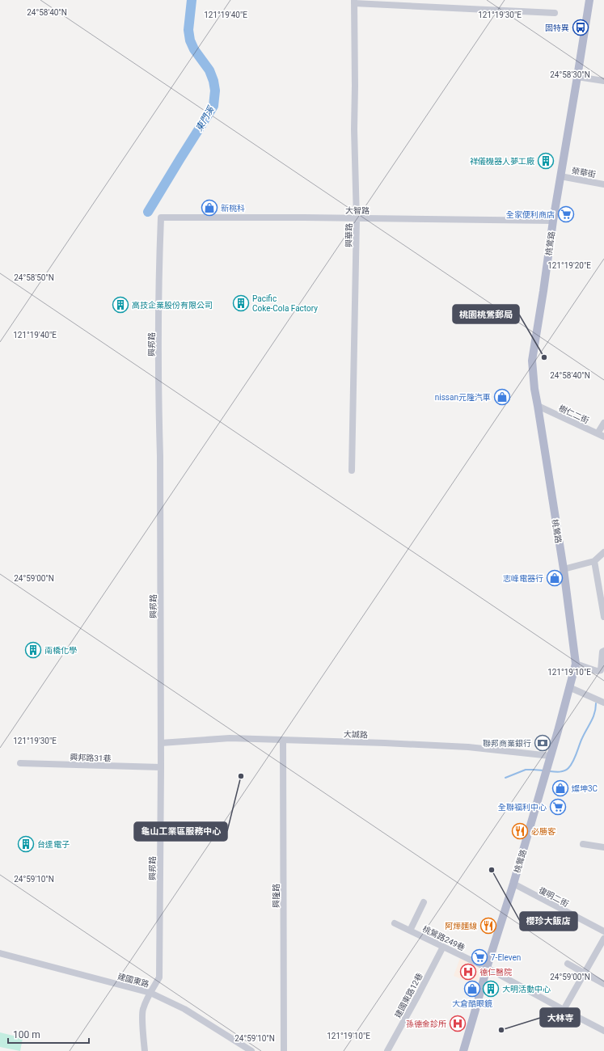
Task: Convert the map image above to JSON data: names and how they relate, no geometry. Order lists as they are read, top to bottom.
{
  "streets": {
    "main road": ["桃鶯路"],
    "street": [
      "榮華街",
      "大智路",
      "興華路",
      "興邦路",
      "樹仁二街",
      "大誠路",
      "興邦路31巷",
      "興隆路",
      "復明二街",
      "桃鶯路249巷",
      "建國東路",
      "建國東路12巷"
    ]
  },
  "crossings": [
    ["榮華街", "桃鶯路"],
    ["大智路", "興華路"],
    ["大智路", "桃鶯路"],
    ["大智路", "興邦路"],
    ["桃鶯路", "樹仁二街"],
    ["桃鶯路", "大誠路"],
    ["桃鶯路", "復明二街"],
    ["桃鶯路", "桃鶯路249巷"],
    ["興邦路", "大誠路"],
    ["興邦路", "興邦路31巷"],
    ["興邦路", "建國東路"],
    ["大誠路", "興隆路"],
    ["桃鶯路249巷", "建國東路12巷"]
  ],
  "water": ["東門溪"],
  "places": {
    "bus stop": ["固特異"],
    "building": [
      "祥儀機器人夢工廠",
      "Pacific Coke-Cola Factory",
      "高技企業股份有限公司",
      "南橋化學",
      "台達電子",
      "大明活動中心"
    ],
    "shop": [
      "新桃科",
      "nissan元隆汽車",
      "志峰電器行",
      "燦坤3C",
      "大倉酷眼鏡"
    ],
    "supermarket": ["全家便利商店", "全聯福利中心", "7-Eleven"],
    "other": [
      "桃園桃鶯郵局",
      "龜山工業區服務中心",
      "櫻珍大飯店",
      "大林寺"
    ],
    "bank": ["聯邦商業銀行"],
    "restaurant": ["必勝客", "阿燁麵線"],
    "hospital": ["德仁醫院", "孫德金診所"]
  },
  "scale_bar": "100 m",
  "coordinates": [
    "24°58'40\"N",
    "121°19'40\"E",
    "121°19'30\"E",
    "24°58'30\"N",
    "121°19'20\"E",
    "24°58'50\"N",
    "24°59'00\"N",
    "121°19'10\"E",
    "24°59'10\"N"
  ]
}
